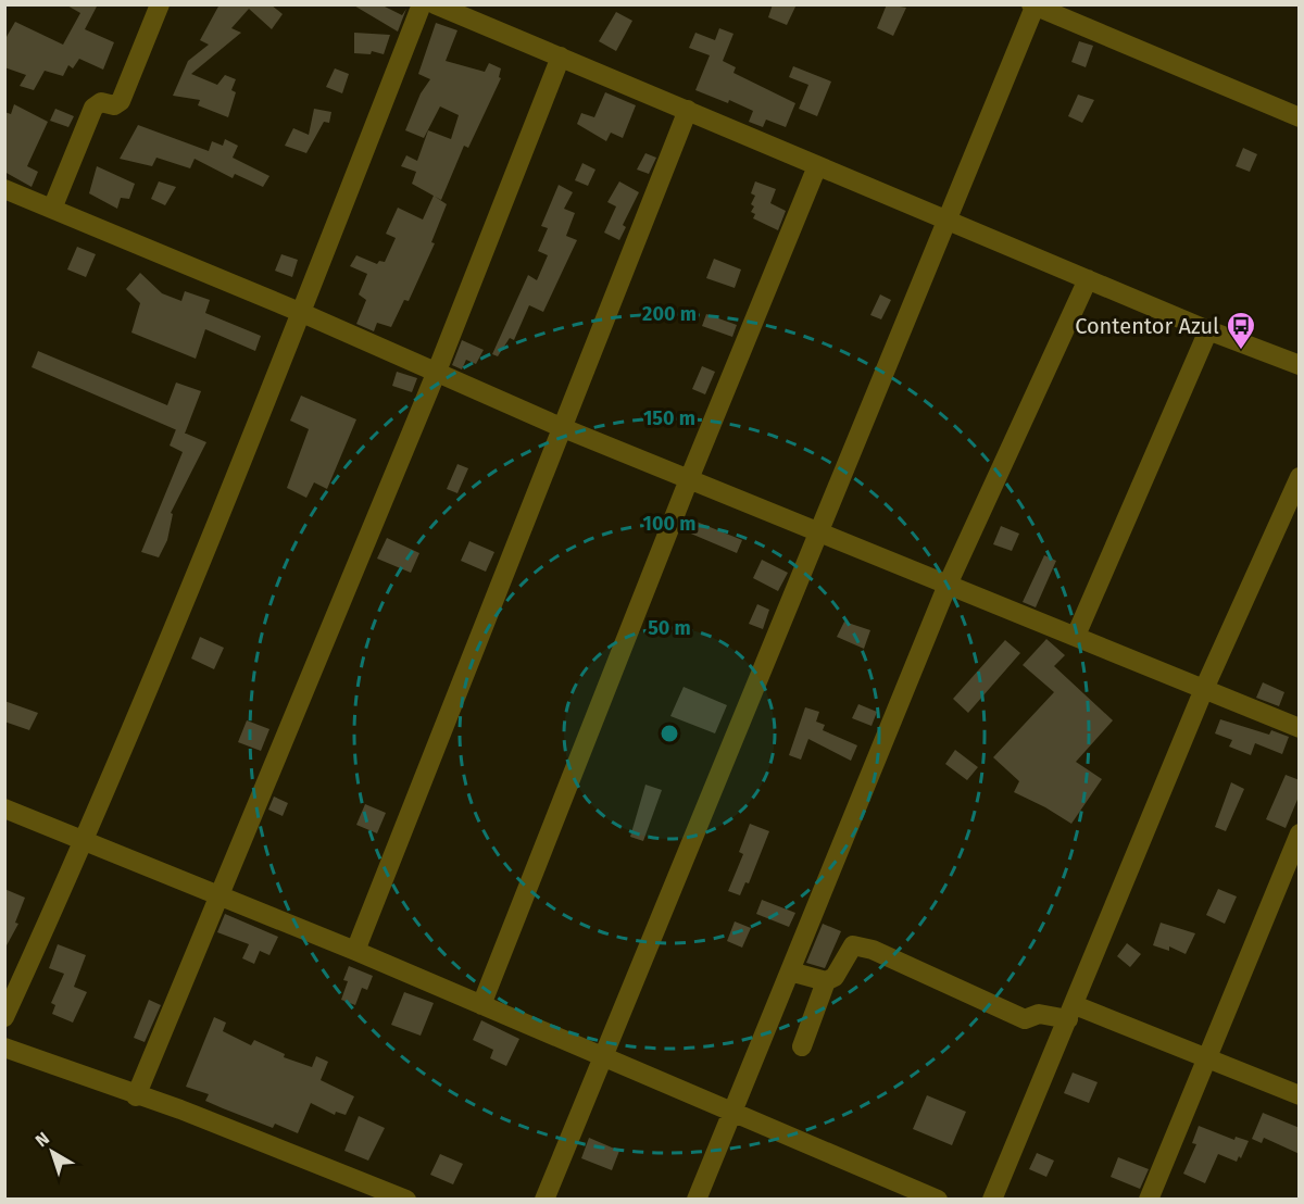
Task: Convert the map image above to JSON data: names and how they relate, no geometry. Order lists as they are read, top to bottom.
{
  "places": {
    "bus stop": ["Contentor Azul"]
  },
  "north": "top left",
  "rings": [
    "200 m",
    "150 m",
    "100 m",
    "50 m"
  ]
}
